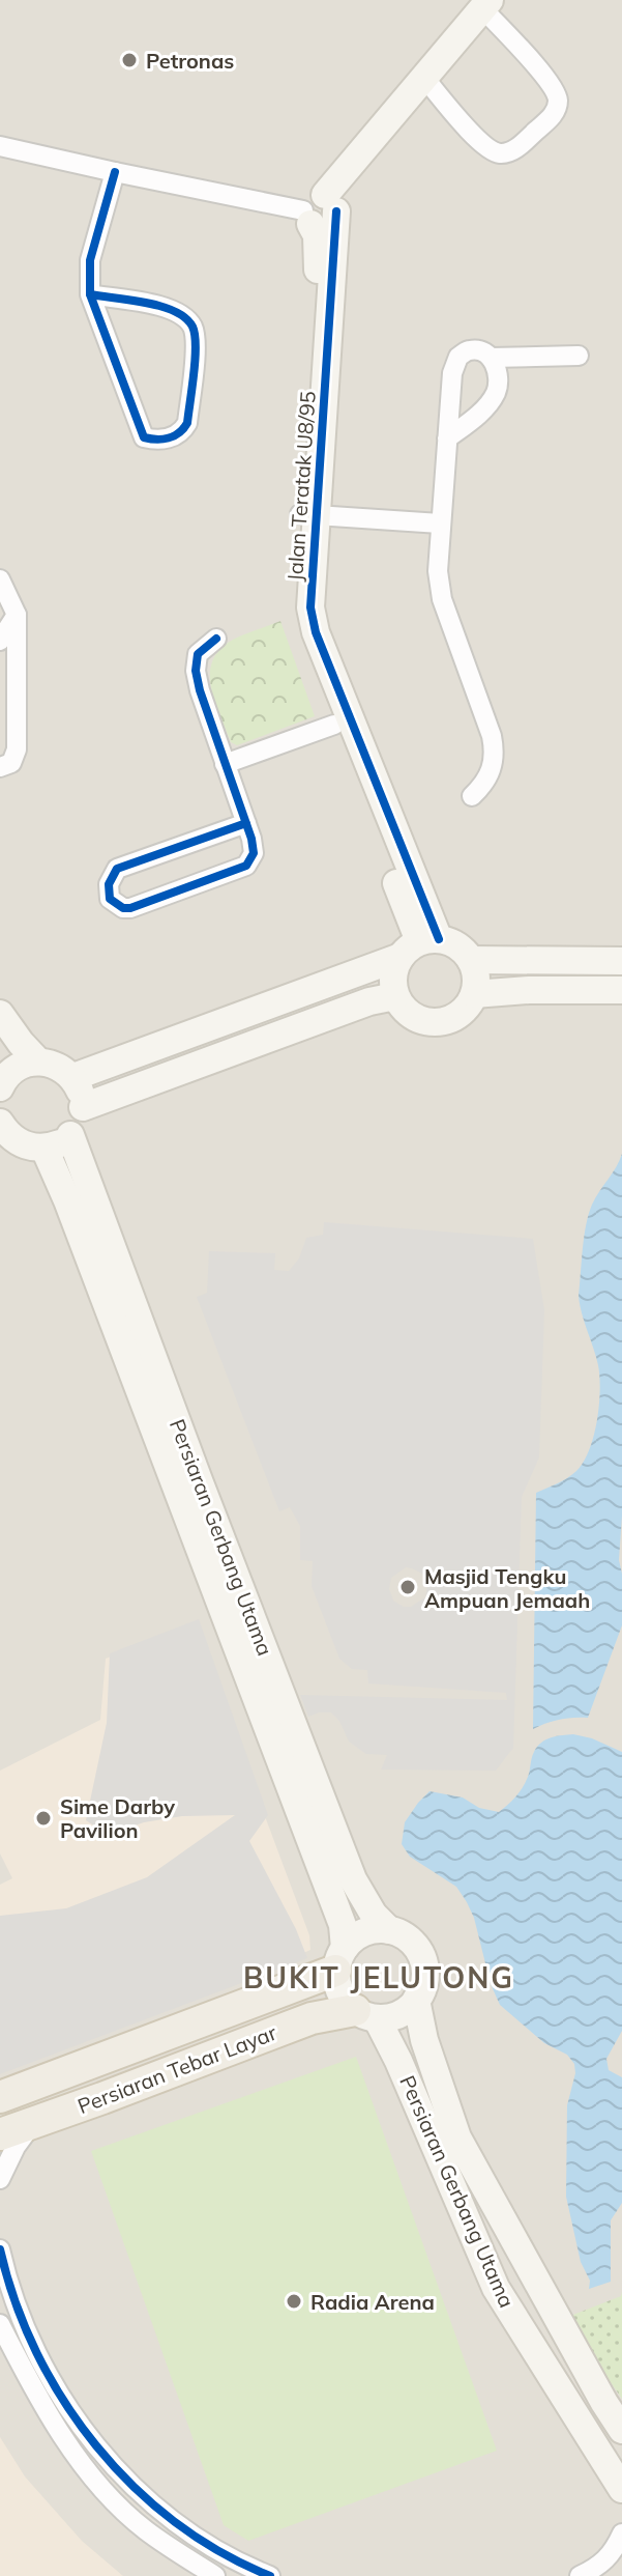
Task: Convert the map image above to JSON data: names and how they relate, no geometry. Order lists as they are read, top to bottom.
{
  "streets": {
    "main road": ["Jalan Teratak U8/95", "Persiaran Gerbang Utama", "Persiaran Tebar Layar"]
  },
  "crossings": [
    ["Persiaran Gerbang Utama", "Persiaran Tebar Layar"]
  ],
  "districts": ["BUKIT JELUTONG"],
  "places": [
    "Petronas",
    "Masjid Tengku Ampuan Jemaah",
    "Sime Darby Pavilion",
    "Radia Arena"
  ]
}
